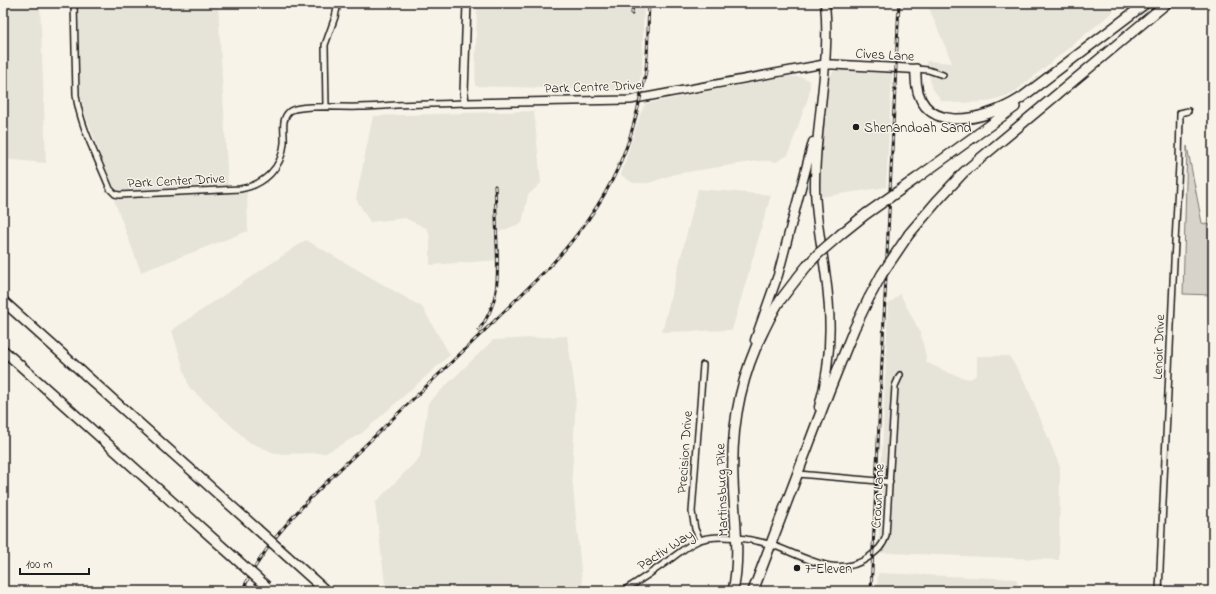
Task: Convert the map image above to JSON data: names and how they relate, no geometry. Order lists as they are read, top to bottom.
{
  "streets": {
    "highway": ["Martinsburg Pike"],
    "main road": ["Cives Lane"],
    "street": [
      "Park Centre Drive",
      "Park Center Drive",
      "Lenoir Drive",
      "Precision Drive",
      "Crown Lane",
      "Pactiv Way"
    ]
  },
  "crossings": [
    ["Cives Lane", "Park Centre Drive"],
    ["Park Centre Drive", "Park Center Drive"],
    ["Precision Drive", "Pactiv Way"],
    ["Martinsburg Pike", "Pactiv Way"],
    ["Crown Lane", "Pactiv Way"]
  ],
  "places": ["Shenandoah Sand", "7-Eleven"],
  "scale_bar": "100 m"
}
